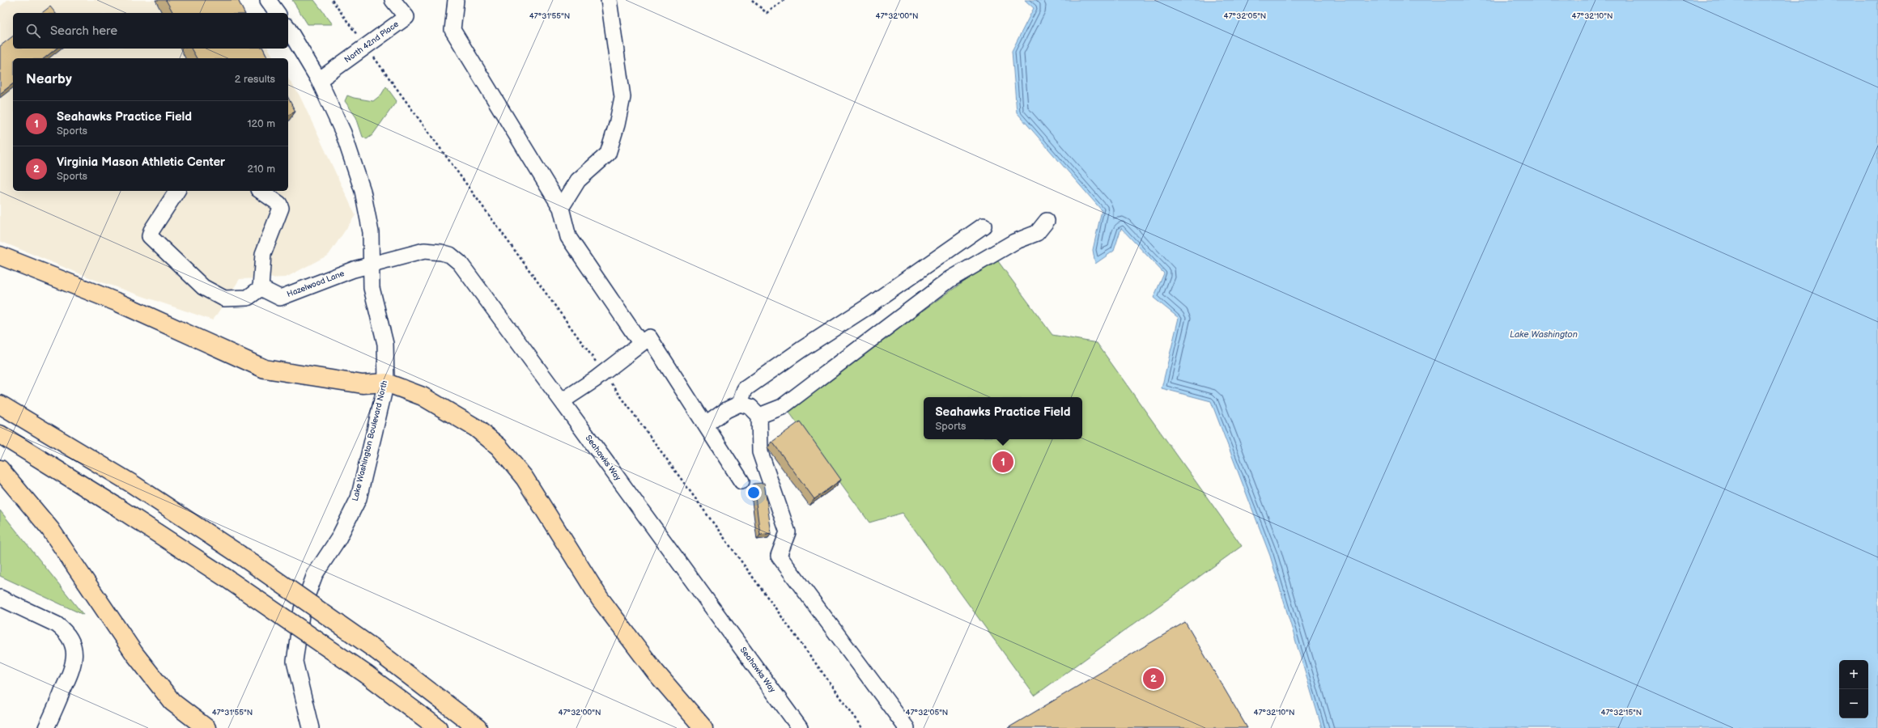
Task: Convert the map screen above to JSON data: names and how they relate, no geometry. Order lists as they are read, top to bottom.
{
  "streets": {
    "street": [
      "North 42nd Place",
      "Hazelwood Lane",
      "Lake Washington Boulevard North",
      "Seahawks Way"
    ]
  },
  "crossings": [
    ["North 42nd Place", "Lake Washington Boulevard North"],
    ["Hazelwood Lane", "Lake Washington Boulevard North"],
    ["Hazelwood Lane", "Seahawks Way"],
    ["Lake Washington Boulevard North", "Seahawks Way"]
  ],
  "water": ["Lake Washington"],
  "page": {
    "search": "Search here",
    "heading": ["Nearby", "2 results"],
    "list": [
      {
        "mark": "1",
        "name": "Seahawks Practice Field",
        "note": "Sports",
        "value": "120 m"
      },
      {
        "mark": "2",
        "name": "Virginia Mason Athletic Center",
        "note": "Sports",
        "value": "210 m"
      }
    ],
    "popup": ["Seahawks Practice Field", "Sports"],
    "pins": ["1", "2"],
    "map_buttons": ["+", "−"]
  },
  "coordinates": [
    "47°31'55\"N",
    "47°32'00\"N",
    "47°32'05\"N",
    "47°32'10\"N",
    "47°32'15\"N"
  ]
}
